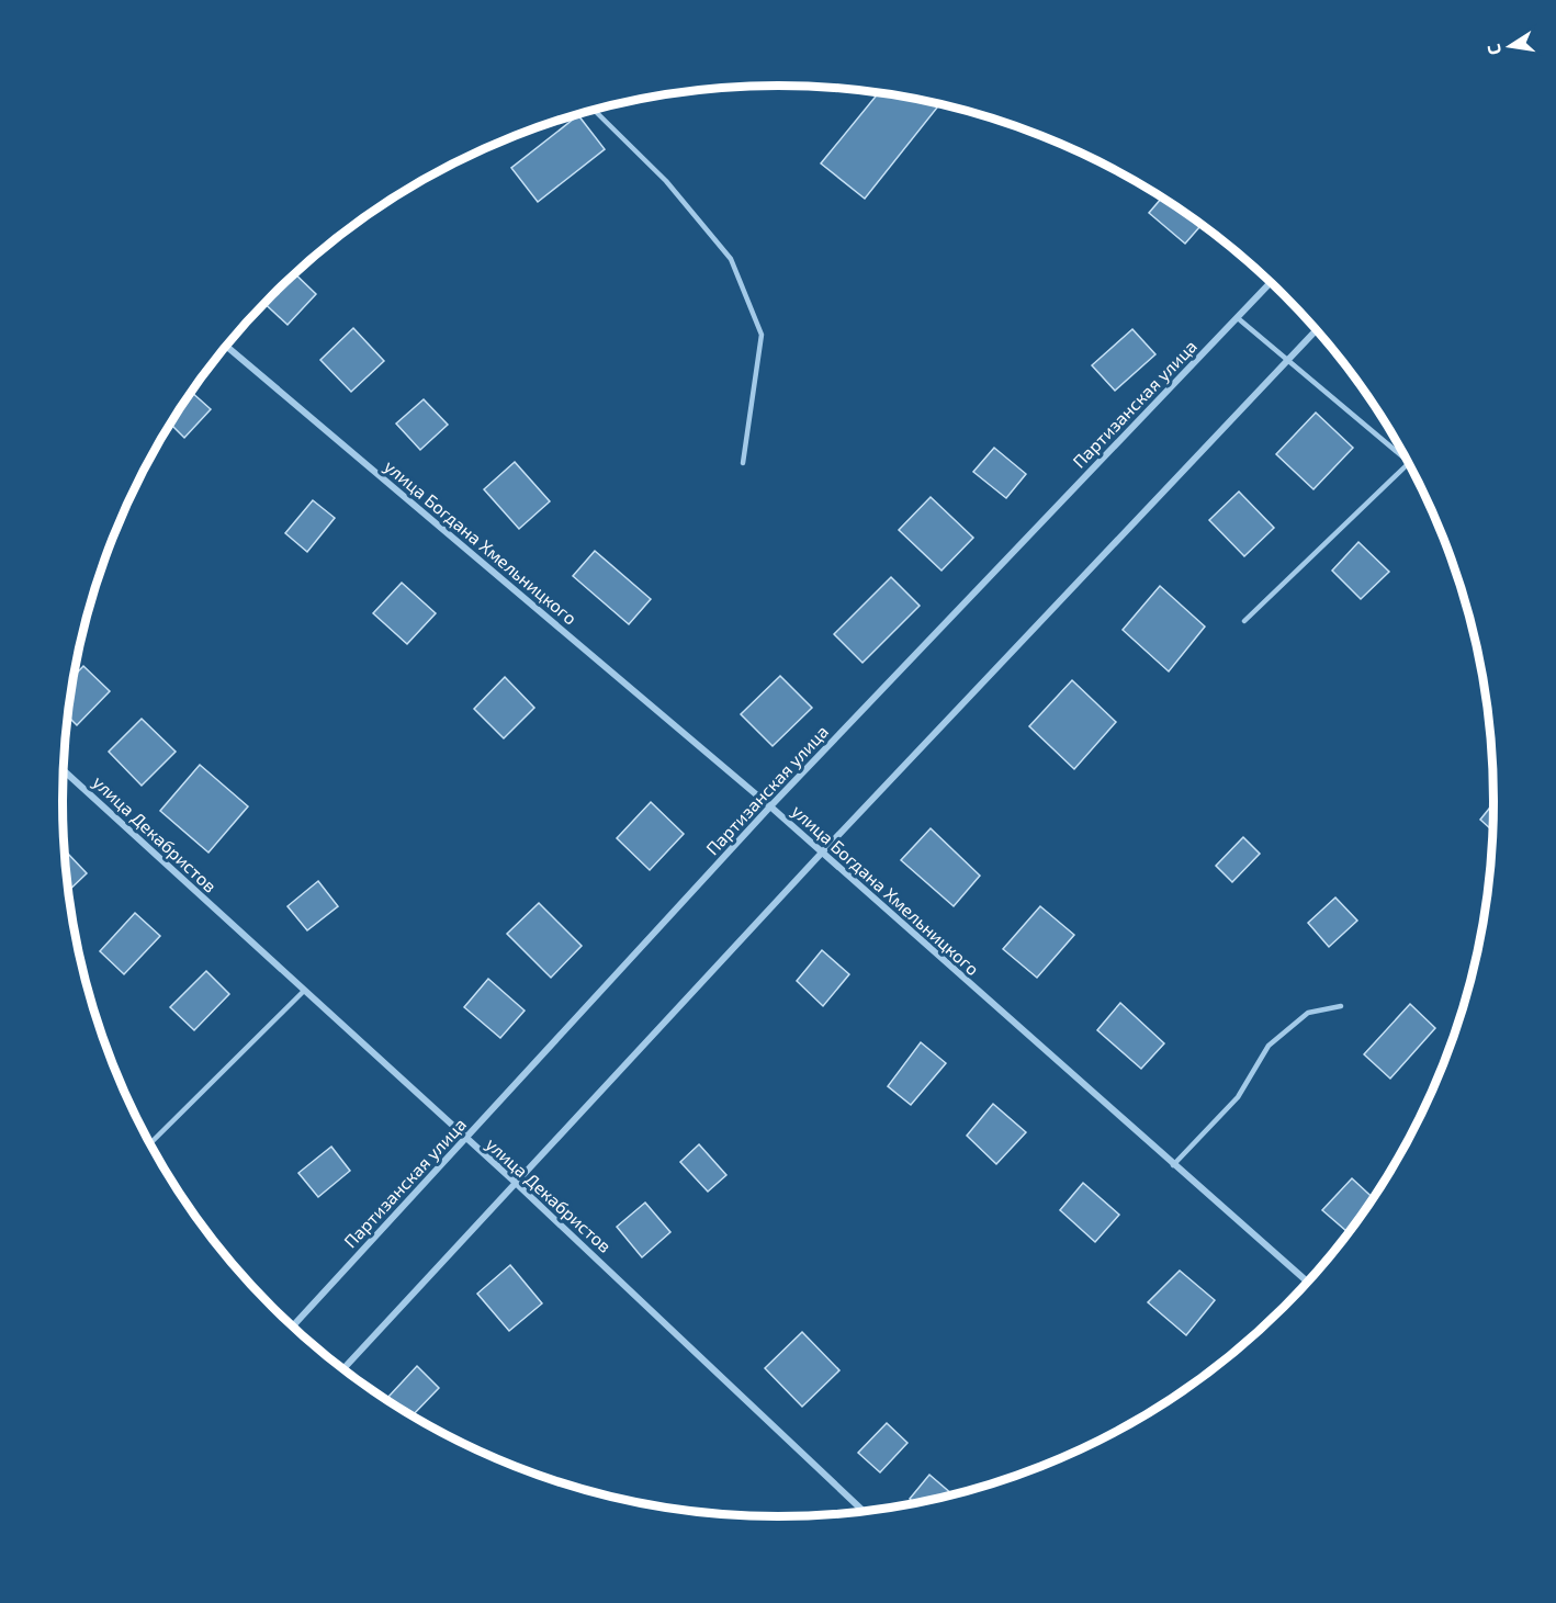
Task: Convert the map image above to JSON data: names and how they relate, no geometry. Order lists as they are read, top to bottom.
{
  "streets": {
    "street": ["Партизанская улица", "улица Богдана Хмельницкого", "улица Декабристов"]
  },
  "crossings": [
    ["Партизанская улица", "улица Богдана Хмельницкого"],
    ["Партизанская улица", "улица Декабристов"]
  ],
  "north": "left"
}
